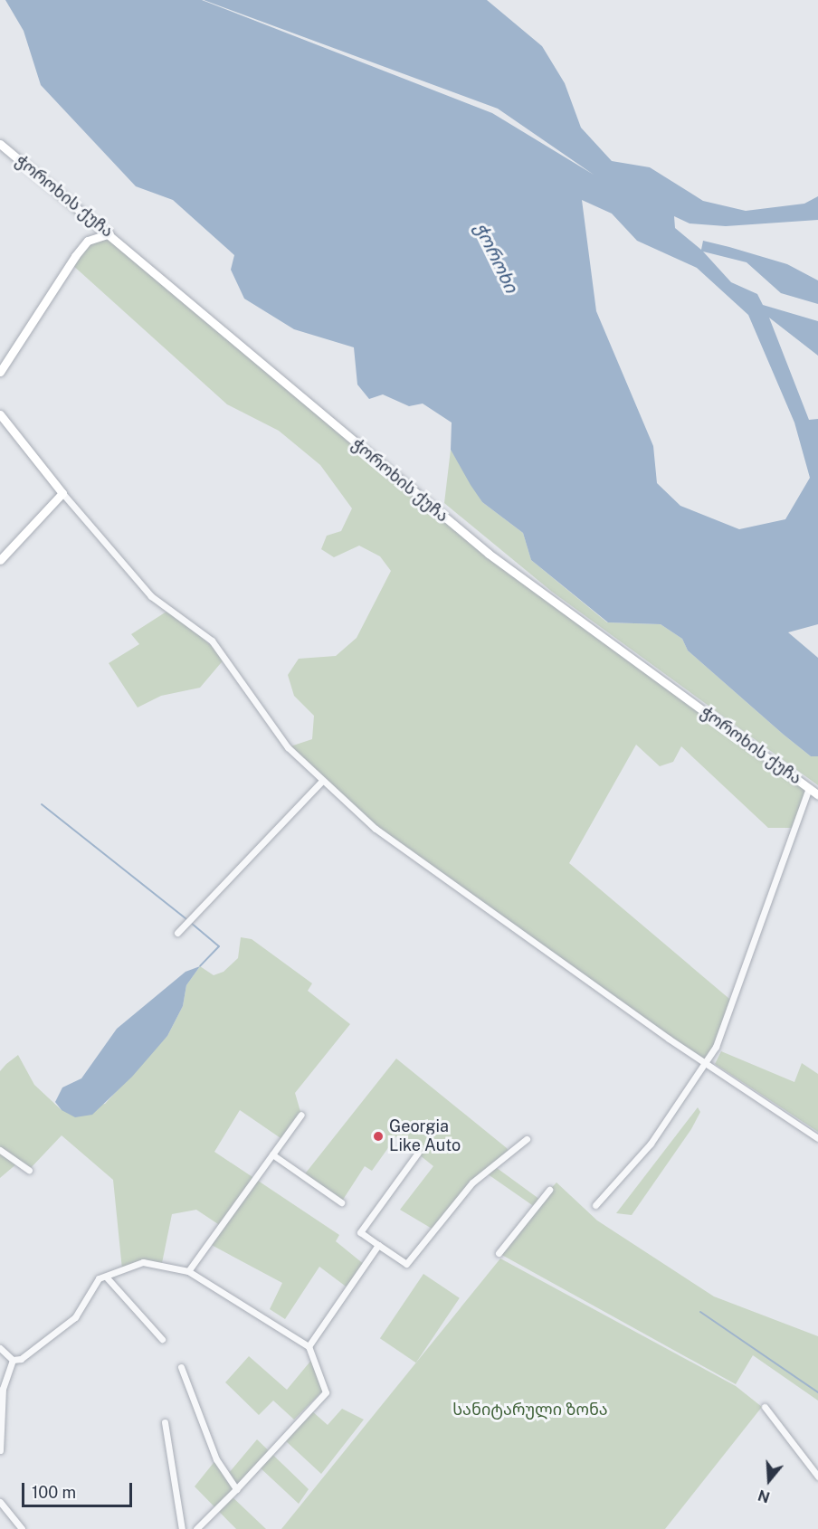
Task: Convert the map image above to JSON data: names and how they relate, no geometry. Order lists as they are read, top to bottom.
{
  "streets": {
    "street": ["ჭოროხის ქუჩა"]
  },
  "water": ["ჭოროხი"],
  "parks": ["სანიტარული ზონა"],
  "places": ["Georgia Like Auto"],
  "scale_bar": "100 m",
  "north": "bottom"
}
